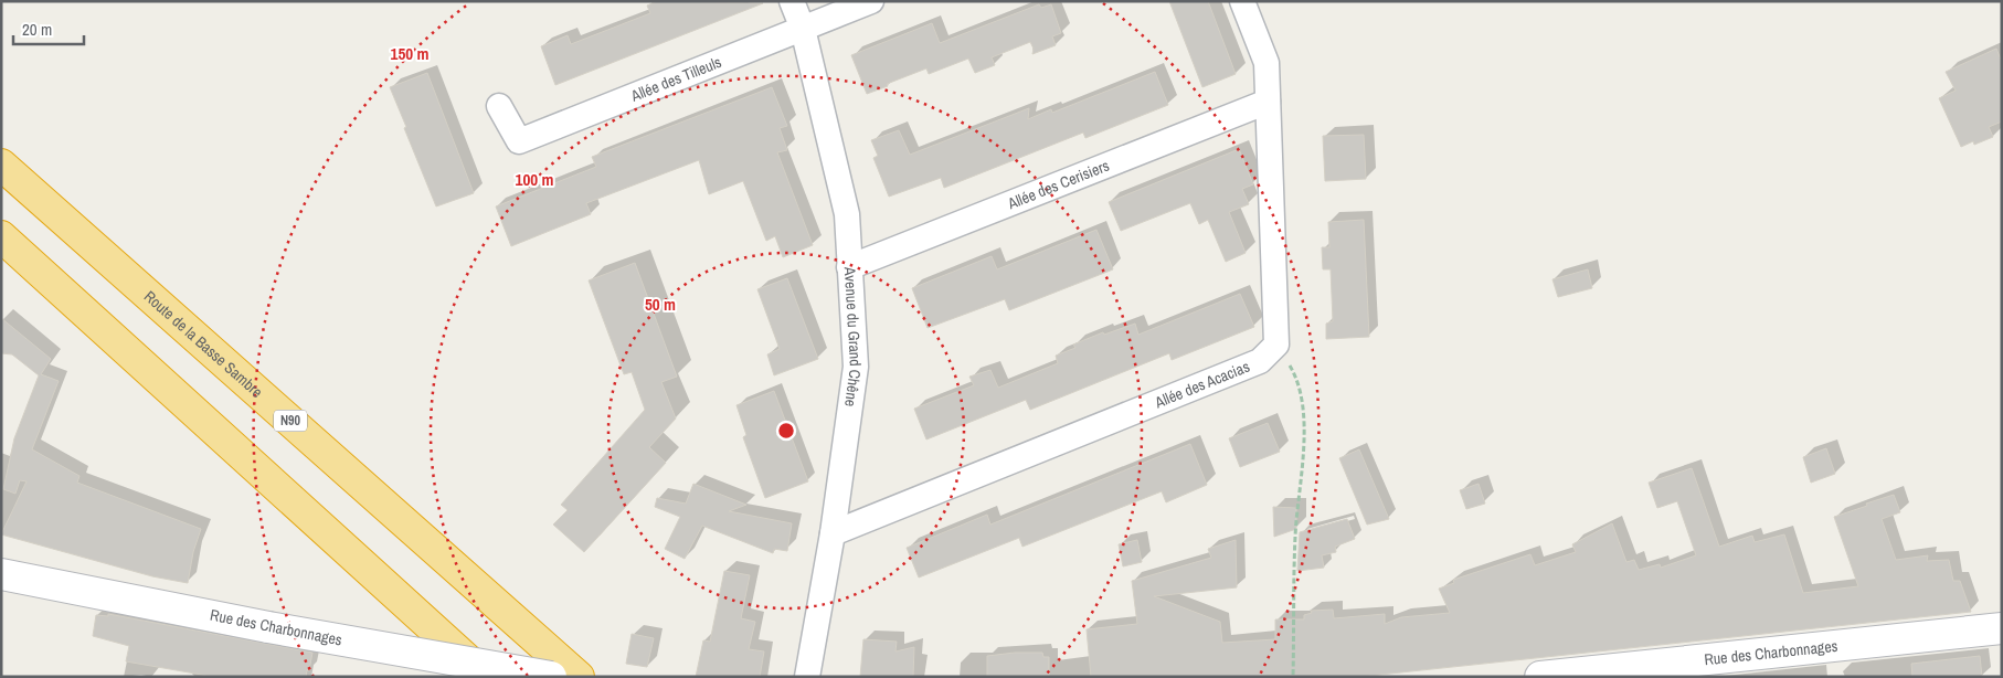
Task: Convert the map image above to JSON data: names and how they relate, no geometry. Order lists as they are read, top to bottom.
{
  "streets": {
    "highway": ["Route de la Basse Sambre", "N90"],
    "street": [
      "Allée des Tilleuls",
      "Allée des Cerisiers",
      "Avenue du Grand Chêne",
      "Allée des Acacias",
      "Rue des Charbonnages"
    ]
  },
  "crossings": [
    ["Allée des Tilleuls", "Avenue du Grand Chêne"],
    ["Allée des Cerisiers", "Avenue du Grand Chêne"],
    ["Avenue du Grand Chêne", "Allée des Acacias"]
  ],
  "scale_bar": "20 m",
  "rings": ["150 m", "100 m", "50 m"]
}
